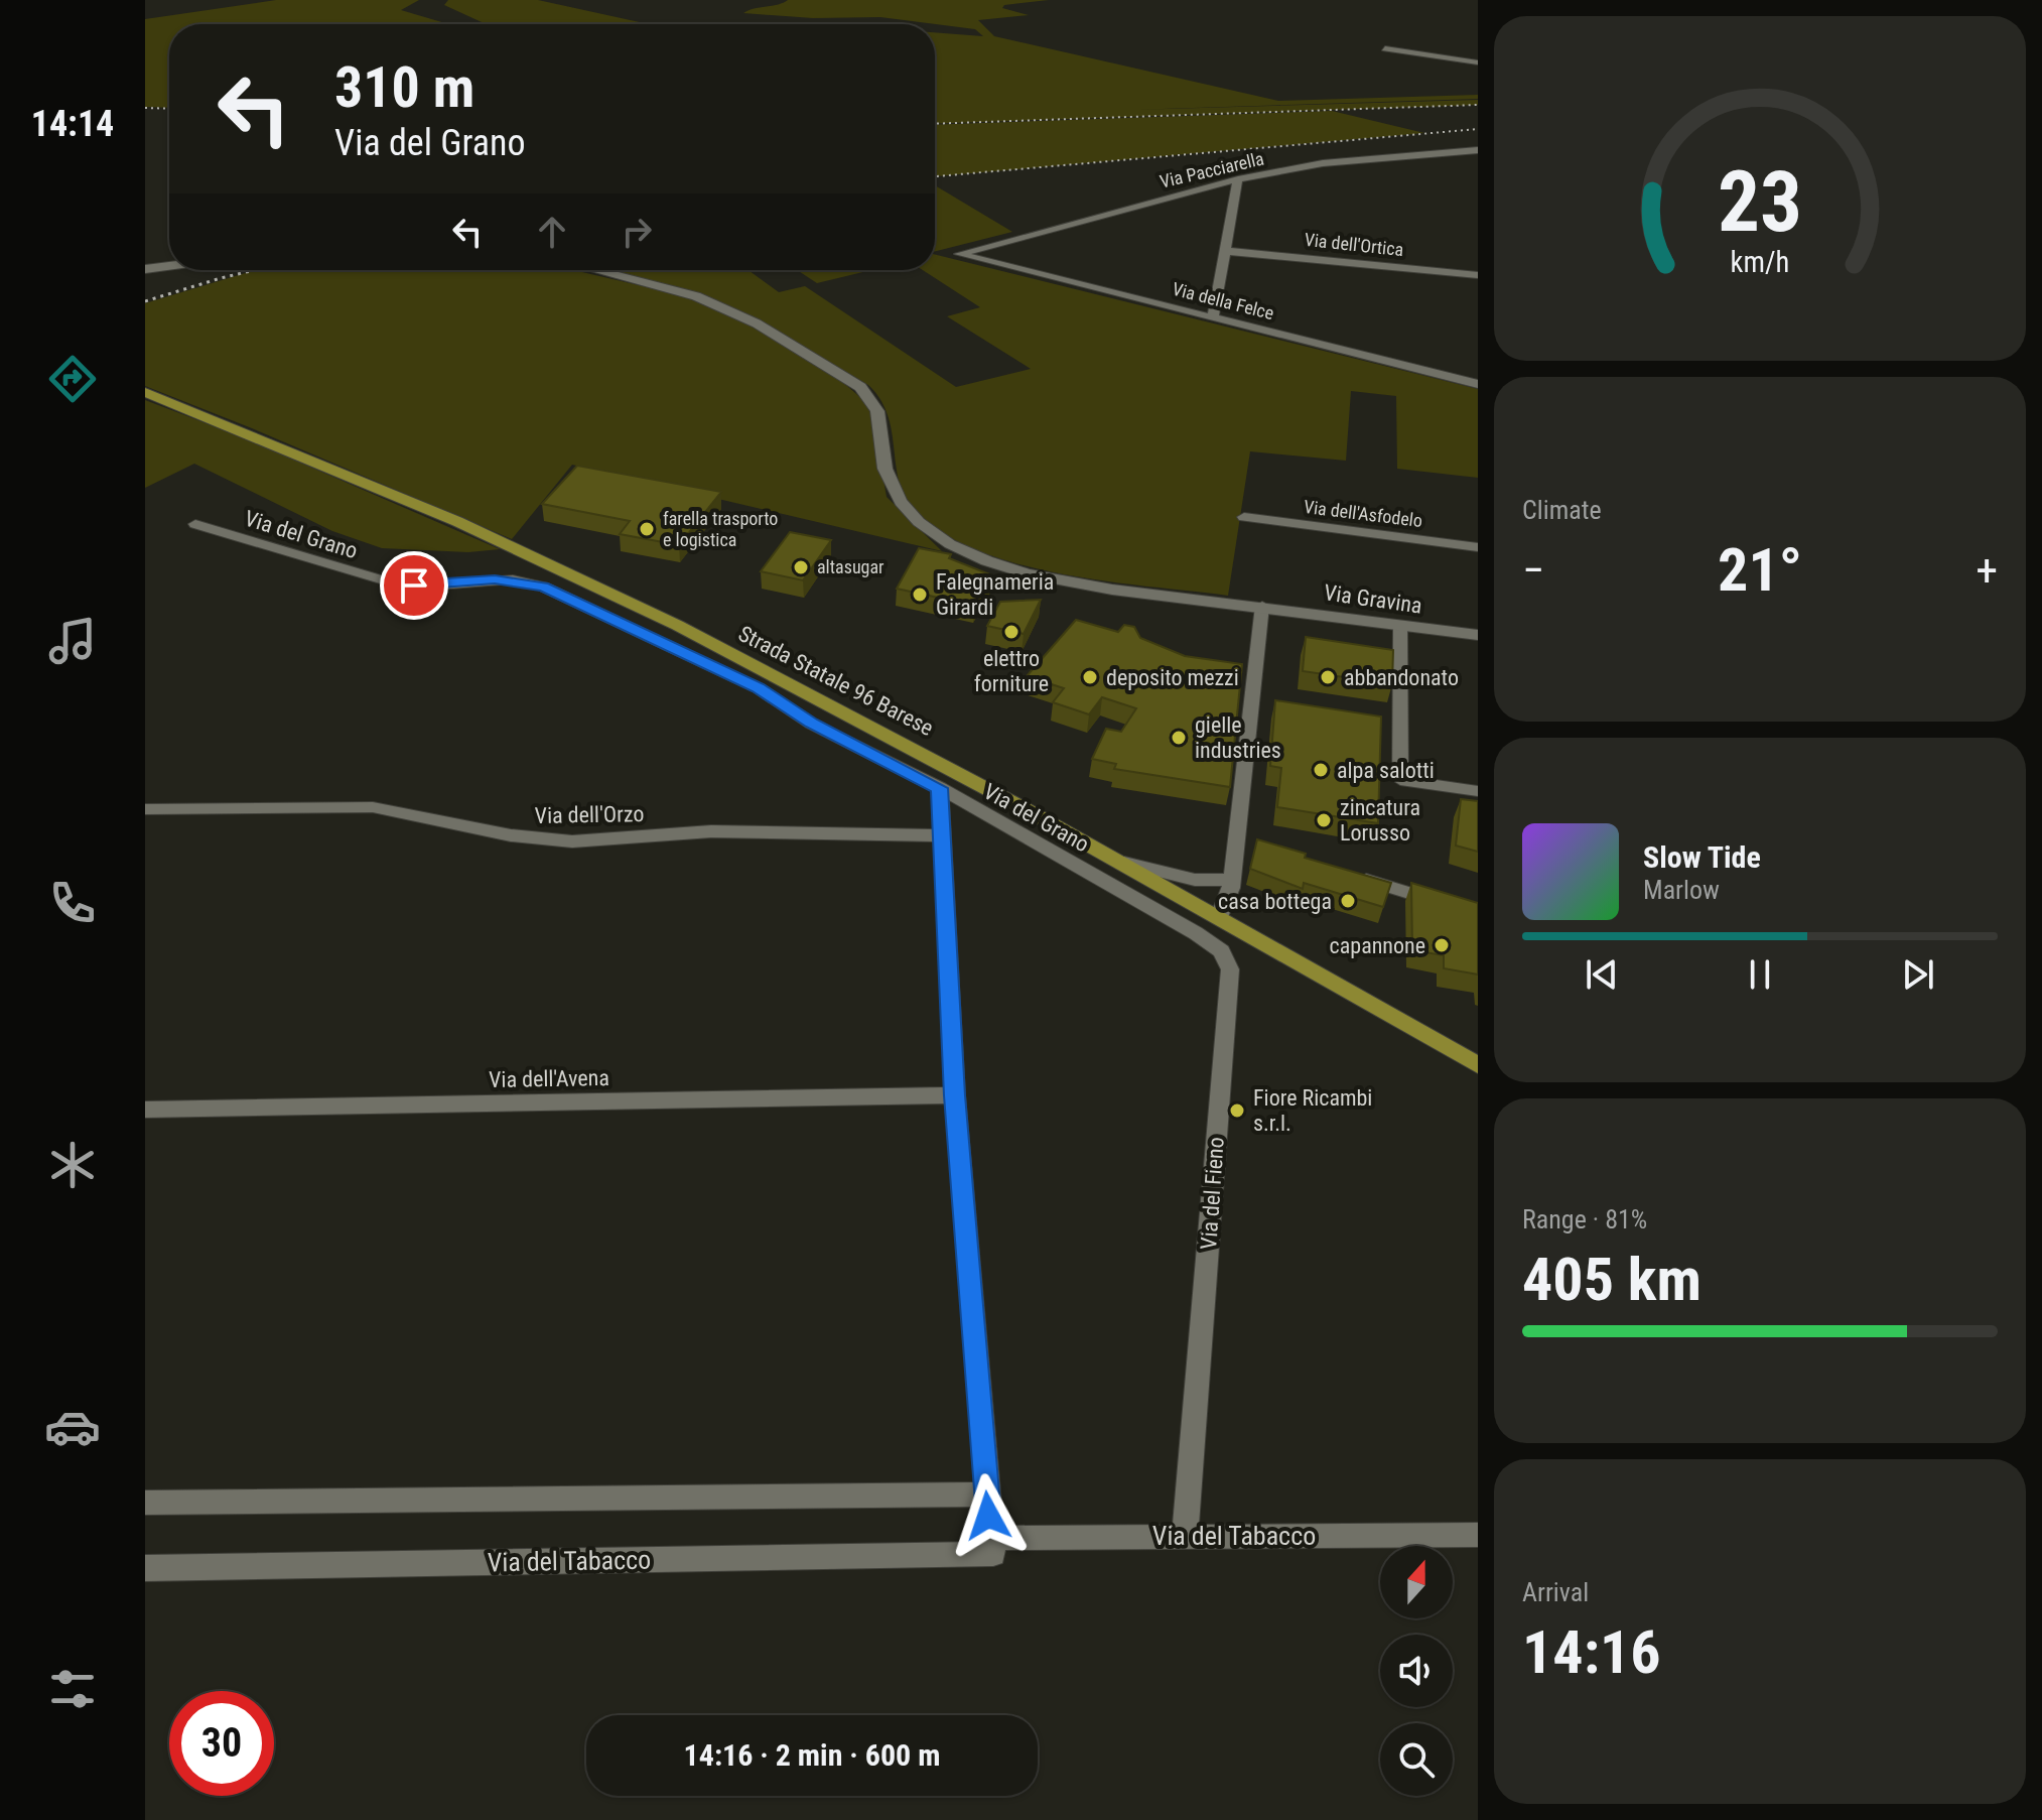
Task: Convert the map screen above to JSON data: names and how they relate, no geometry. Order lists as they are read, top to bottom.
{
  "streets": {
    "main road": ["Via Gravina", "Strada Statale 96 Barese"],
    "street": [
      "Via Pacciarella",
      "Via dell'Ortica",
      "Via della Felce",
      "Via dell'Asfodelo",
      "Via del Grano",
      "Via dell'Orzo",
      "Via dell'Avena",
      "Via del Fieno",
      "Via del Tabacco"
    ]
  },
  "crossings": [
    ["Via Pacciarella", "Via della Felce"],
    ["Via del Grano", "Via del Fieno"],
    ["Via del Fieno", "Via del Tabacco"]
  ],
  "places": [
    "farella trasporto e logistica",
    "altasugar",
    "Falegnameria Girardi",
    "elettro forniture",
    "deposito mezzi",
    "abbandonato",
    "gielle industries",
    "alpa salotti",
    "zincatura Lorusso",
    "casa bottega",
    "capannone",
    "Fiore Ricambi s.r.l."
  ],
  "north": "top",
  "page": {
    "tabs": "14:14",
    "turn": ["310 m", "Via del Grano"],
    "tile": [
      "Climate",
      ["Range · 81%", "405 km"],
      ["Arrival", "14:16"]
    ],
    "heat": ["−", "21°", "+"],
    "song": ["Slow Tide", "Marlow"],
    "limit": "30",
    "trip": "14:16 · 2 min · 600 m",
    "gauge": ["23", "km/h"]
  }
}
